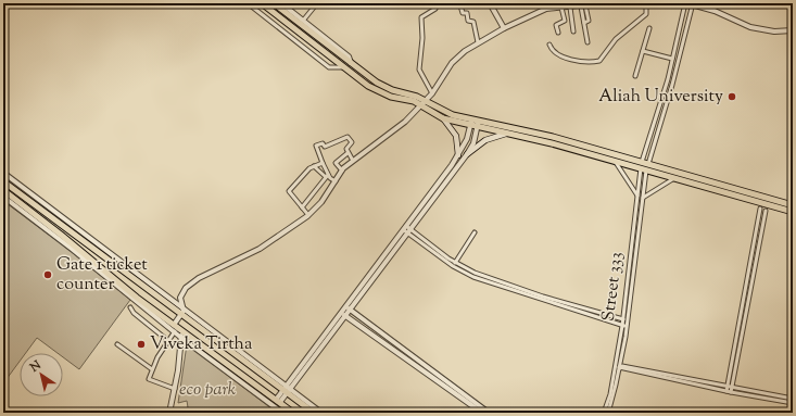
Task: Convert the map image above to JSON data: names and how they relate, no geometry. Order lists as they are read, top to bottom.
{
  "streets": {
    "street": ["Street 333"]
  },
  "parks": ["eco park"],
  "places": ["Aliah University", "Gate 1 ticket counter", "Viveka Tirtha"],
  "north": "top left"
}
